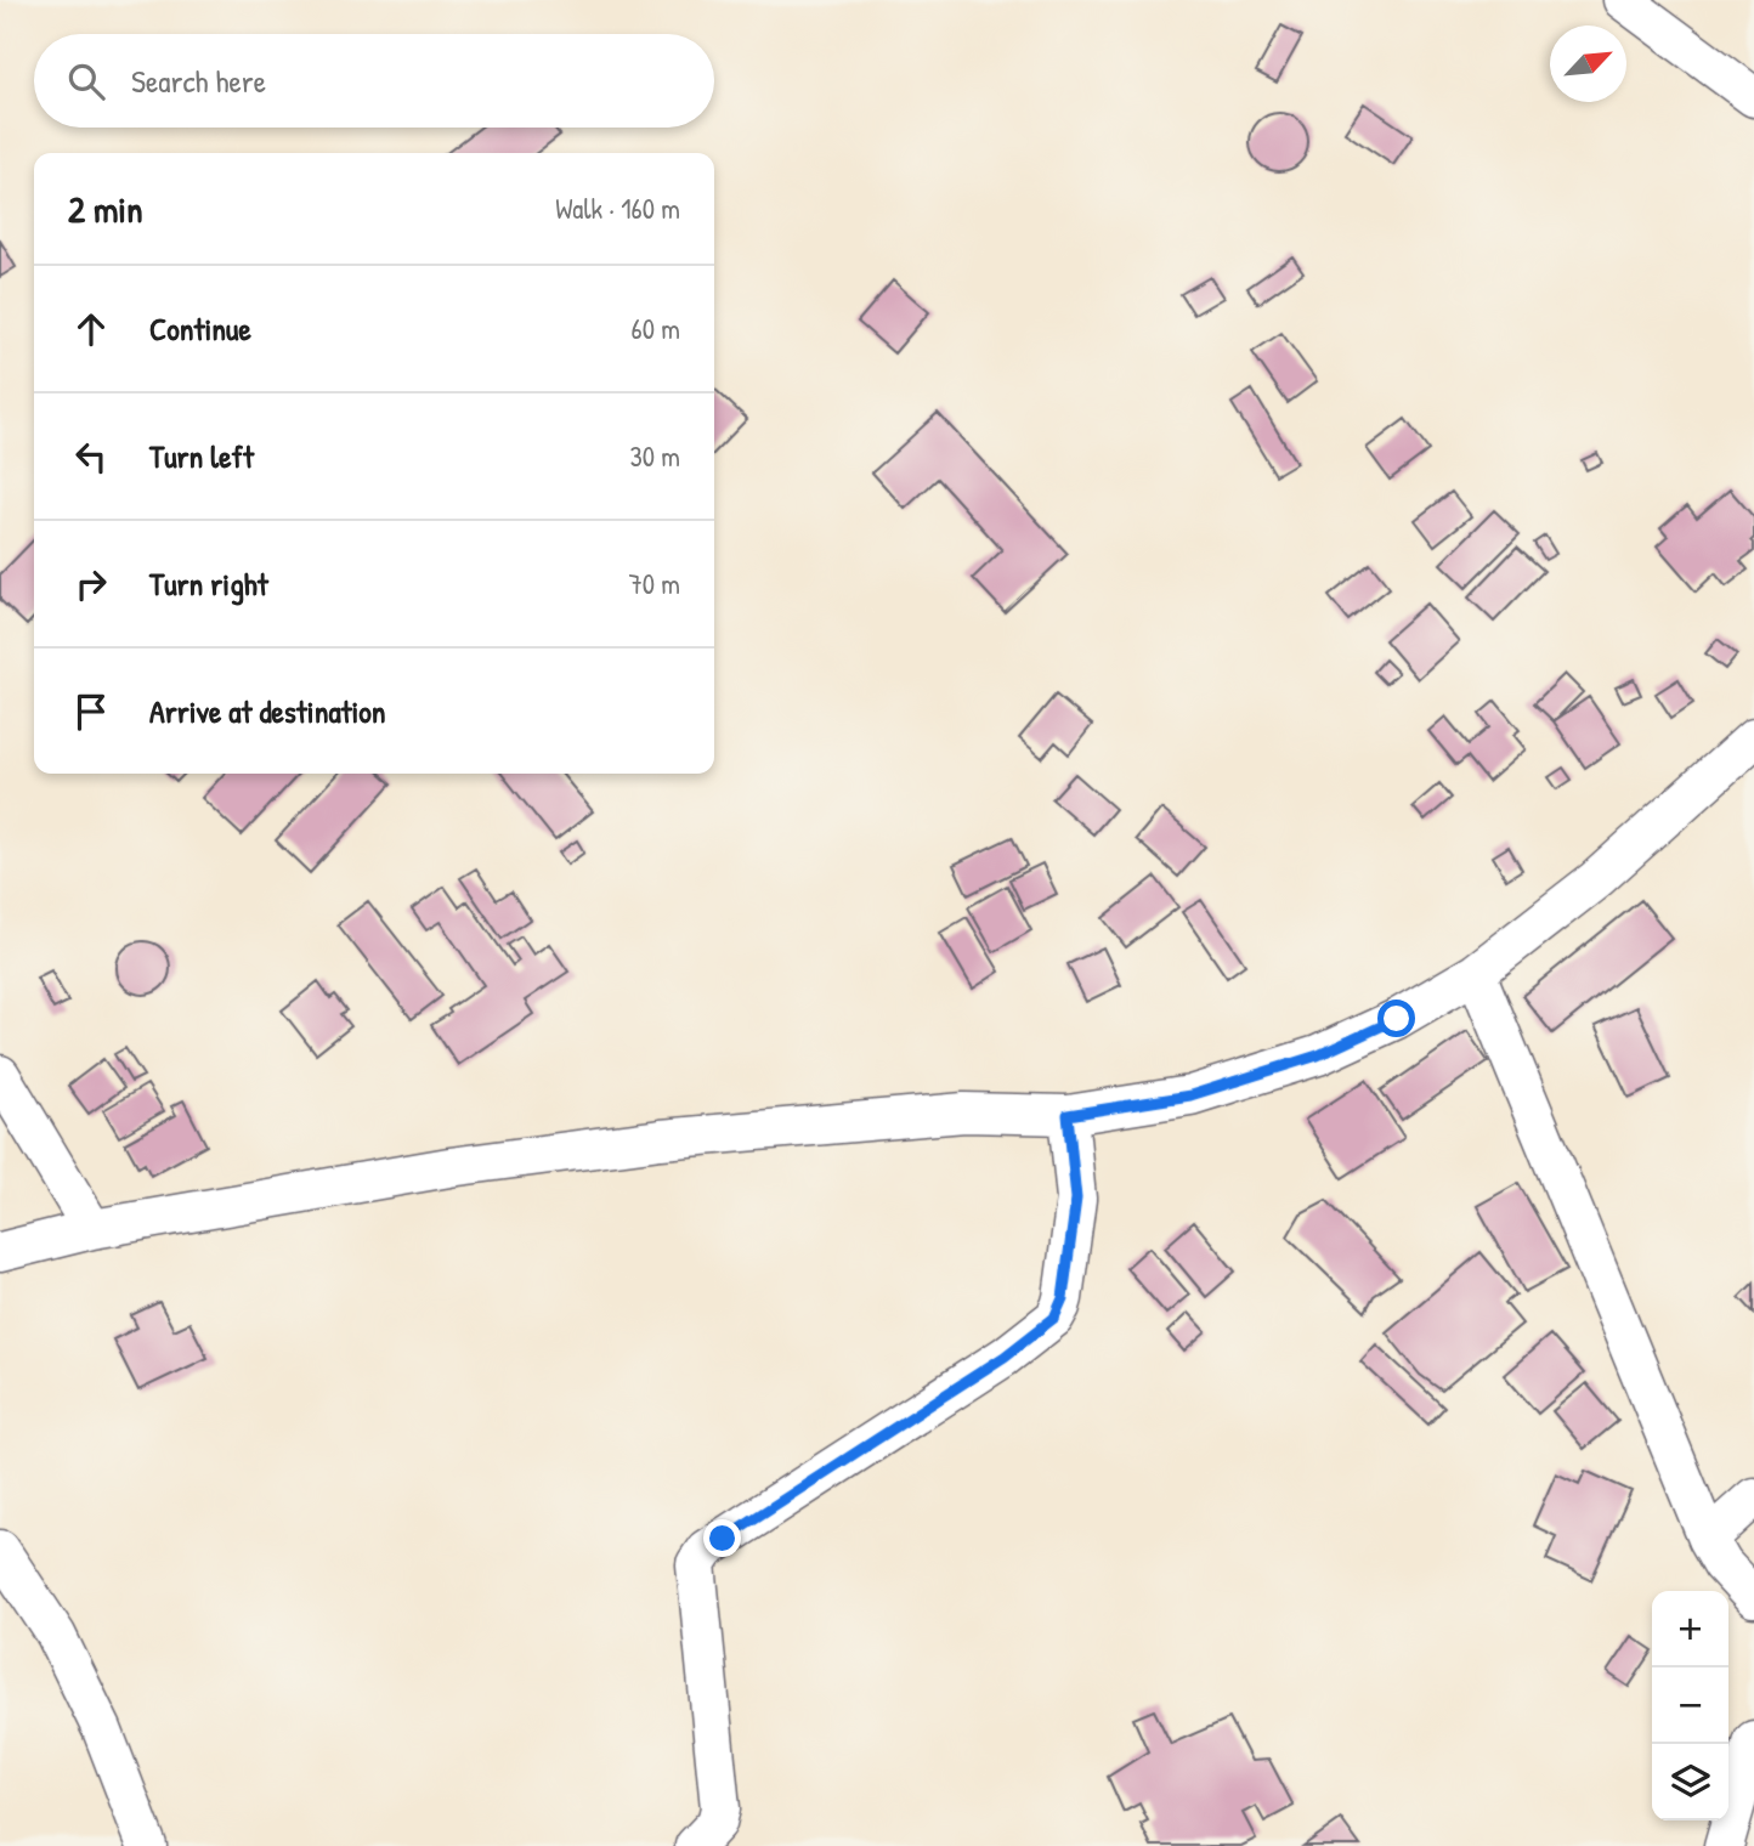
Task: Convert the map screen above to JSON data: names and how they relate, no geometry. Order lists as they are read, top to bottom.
{
  "north": "top right",
  "page": {
    "search": "Search here",
    "heading": ["2 min", "Walk · 160 m"],
    "list": [
      ["Continue", "60 m"],
      ["Turn left", "30 m"],
      ["Turn right", "70 m"],
      "Arrive at destination"
    ],
    "map_buttons": ["+", "−"]
  }
}
